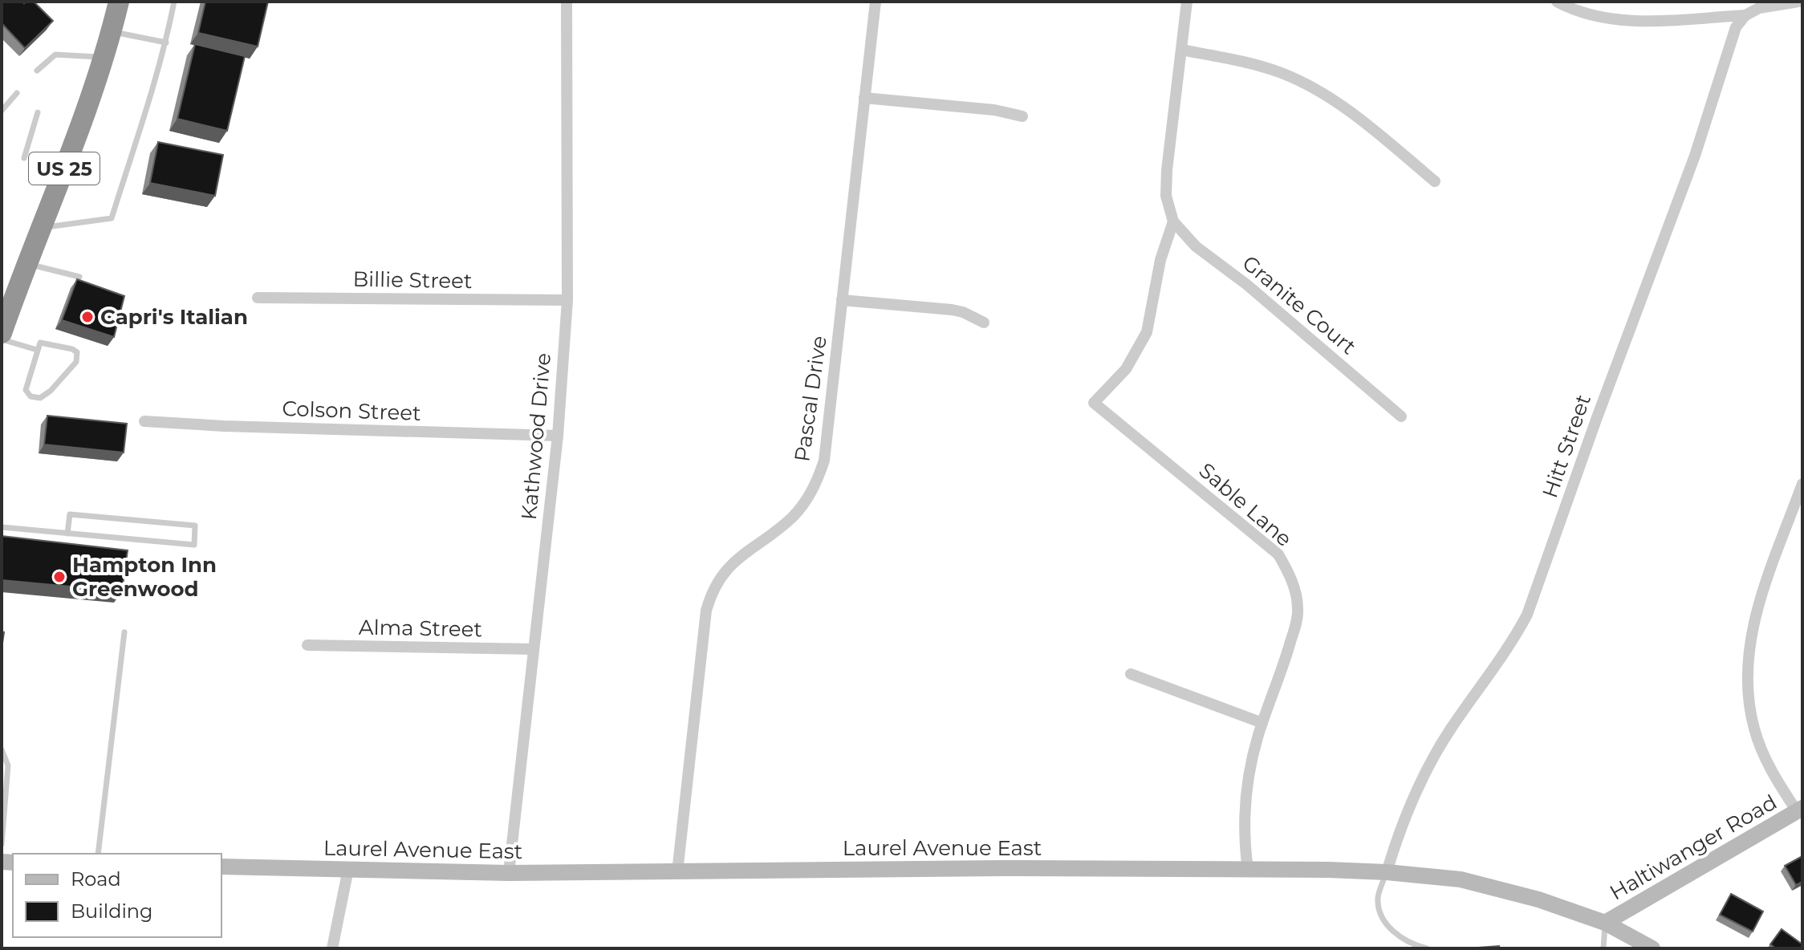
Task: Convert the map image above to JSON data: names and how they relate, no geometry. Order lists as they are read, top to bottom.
{
  "streets": {
    "highway": ["US 25"],
    "street": [
      "Billie Street",
      "Granite Court",
      "Pascal Drive",
      "Colson Street",
      "Kathwood Drive",
      "Hitt Street",
      "Sable Lane",
      "Alma Street",
      "Haltiwanger Road",
      "Laurel Avenue East"
    ]
  },
  "crossings": [
    ["Billie Street", "Kathwood Drive"],
    ["Granite Court", "Sable Lane"],
    ["Pascal Drive", "Laurel Avenue East"],
    ["Colson Street", "Kathwood Drive"],
    ["Kathwood Drive", "Alma Street"],
    ["Kathwood Drive", "Laurel Avenue East"],
    ["Hitt Street", "Laurel Avenue East"],
    ["Sable Lane", "Laurel Avenue East"],
    ["Haltiwanger Road", "Laurel Avenue East"]
  ],
  "places": ["Capri's Italian", "Hampton Inn Greenwood"],
  "legend": ["Road", "Building"]
}
